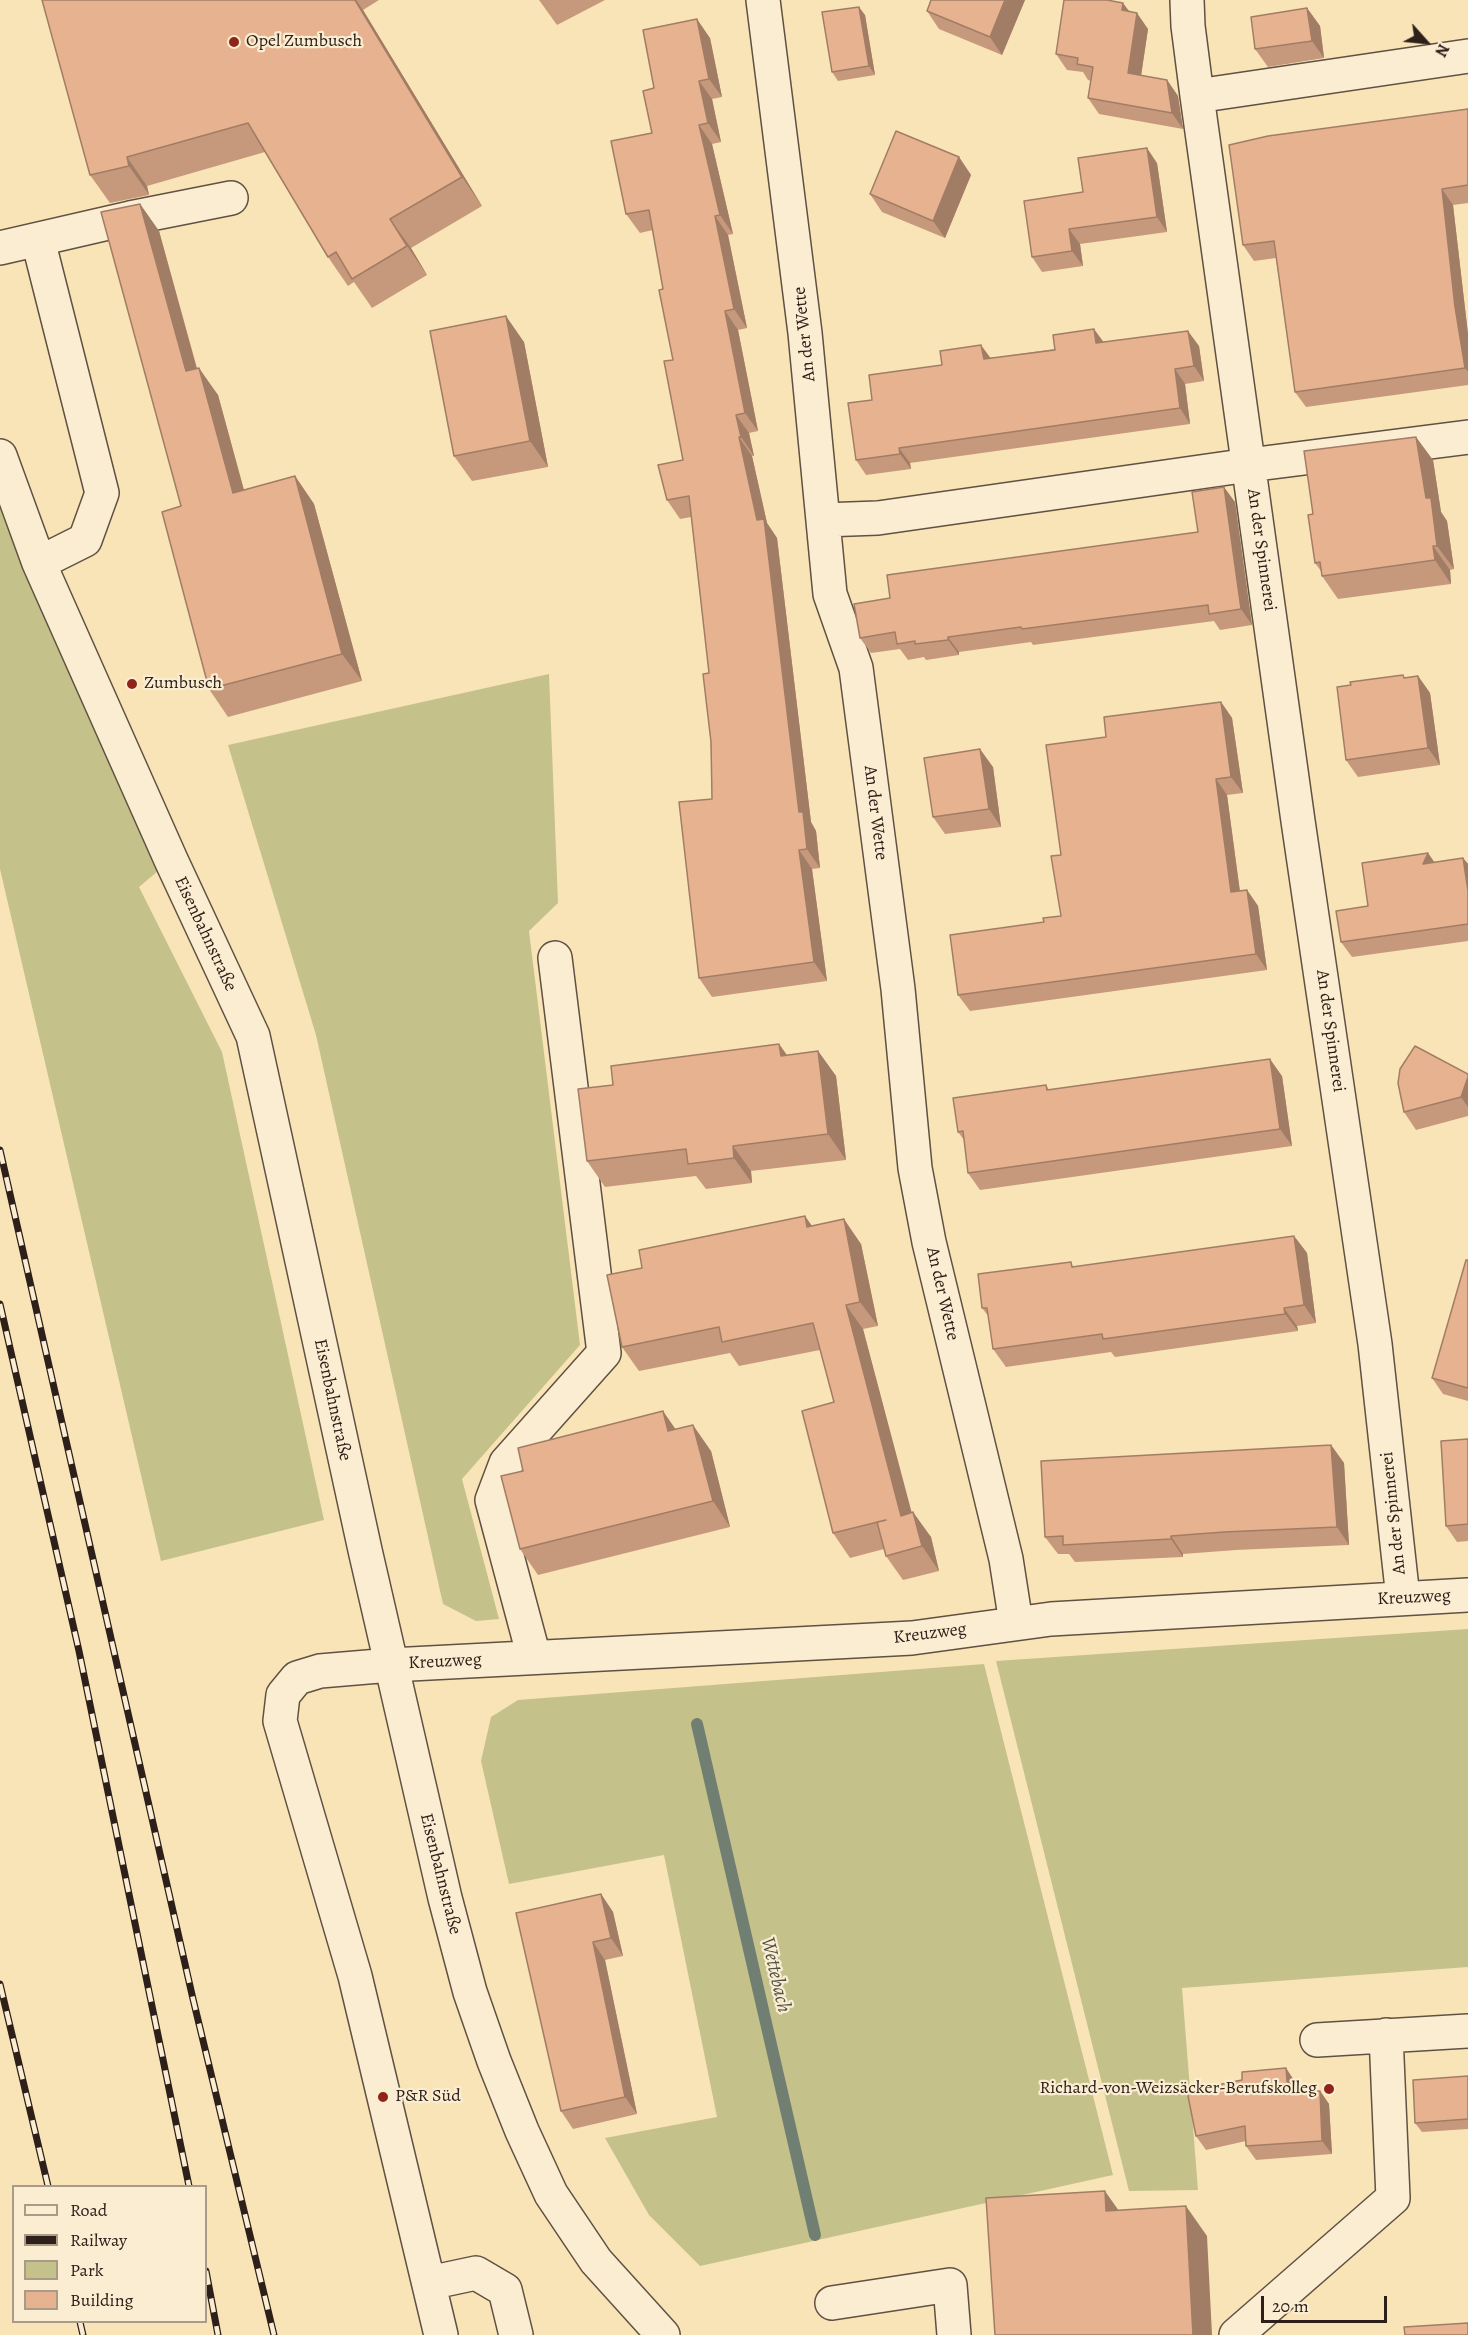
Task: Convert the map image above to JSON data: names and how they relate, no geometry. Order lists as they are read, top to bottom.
{
  "streets": {
    "street": [
      "An der Wette",
      "An der Spinnerei",
      "Eisenbahnstraße",
      "Kreuzweg"
    ]
  },
  "crossings": [
    ["An der Wette", "An der Spinnerei"],
    ["An der Wette", "Kreuzweg"],
    ["An der Spinnerei", "Kreuzweg"],
    ["Eisenbahnstraße", "Kreuzweg"]
  ],
  "water": ["Wettebach"],
  "places": [
    "Opel Zumbusch",
    "Zumbusch",
    "Richard-von-Weizsäcker-Berufskolleg",
    "P&R Süd"
  ],
  "legend": [
    "Road",
    "Railway",
    "Park",
    "Building"
  ],
  "scale_bar": "20 m",
  "north": "bottom right"
}
